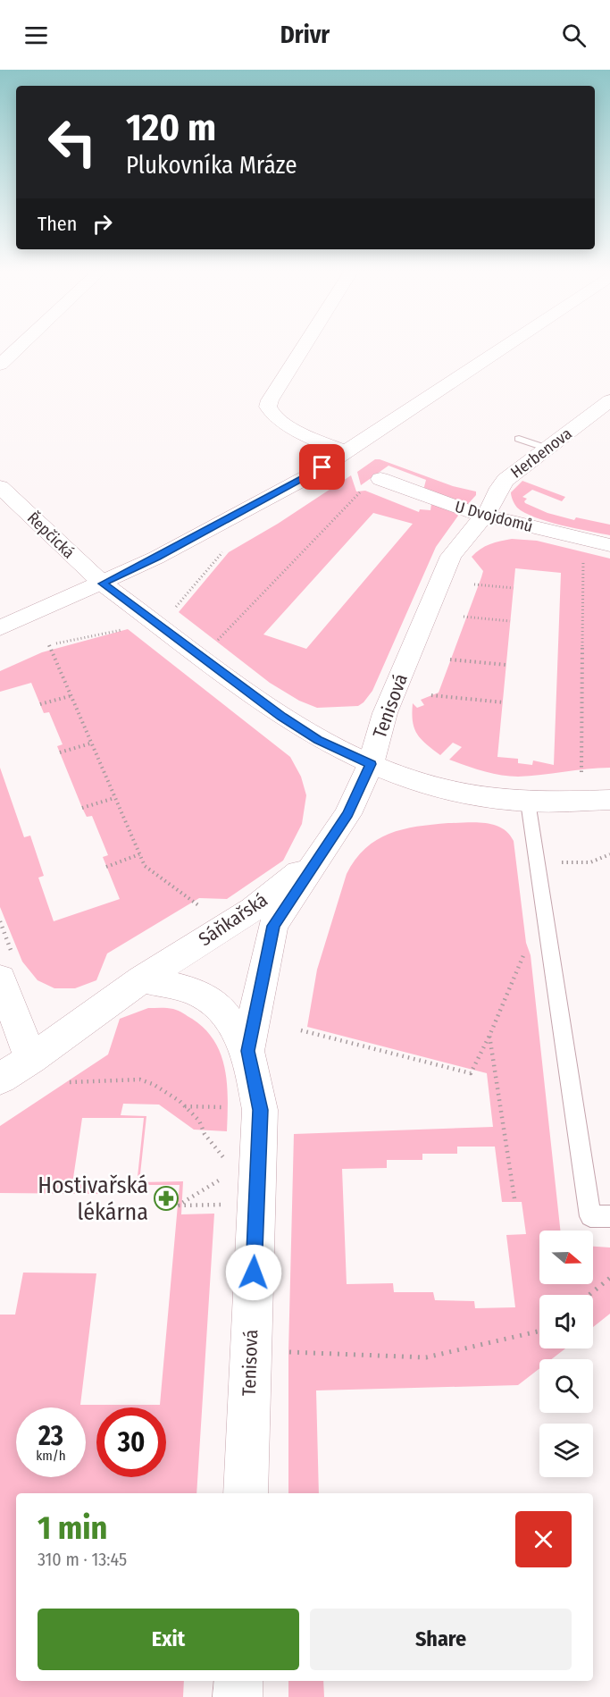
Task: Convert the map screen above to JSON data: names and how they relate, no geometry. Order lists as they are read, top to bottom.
{
  "streets": {
    "street": [
      "Herbenova",
      "U Dvojdomů",
      "Řepčická",
      "Tenisová",
      "Sáňkařská"
    ]
  },
  "crossings": [
    ["Herbenova", "U Dvojdomů"],
    ["Herbenova", "Tenisová"],
    ["U Dvojdomů", "Tenisová"],
    ["Řepčická", "Tenisová"],
    ["Tenisová", "Sáňkařská"]
  ],
  "places": {
    "pharmacy": ["Hostivařská lékárna"]
  },
  "north": "right",
  "page": {
    "header": "Drivr",
    "turn": ["120 m", "Plukovníka Mráze"],
    "then": "Then",
    "speed": "23 km/h",
    "limit": "30",
    "heading": ["1 min", "310 m · 13:45"],
    "buttons": ["Exit", "Share"]
  }
}
